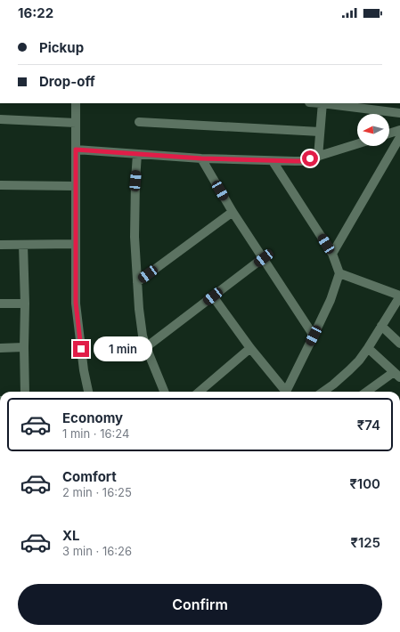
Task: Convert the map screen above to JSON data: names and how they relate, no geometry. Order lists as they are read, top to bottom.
{
  "north": "left",
  "page": {
    "status": "16:22",
    "banner": ["Pickup", "Drop-off"],
    "bubble": "1 min",
    "list": [
      {
        "name": "Economy",
        "note": "1 min · 16:24",
        "value": "₹74"
      },
      {
        "name": "Comfort",
        "note": "2 min · 16:25",
        "value": "₹100"
      },
      {
        "name": "XL",
        "note": "3 min · 16:26",
        "value": "₹125"
      }
    ],
    "buttons": "Confirm"
  }
}
